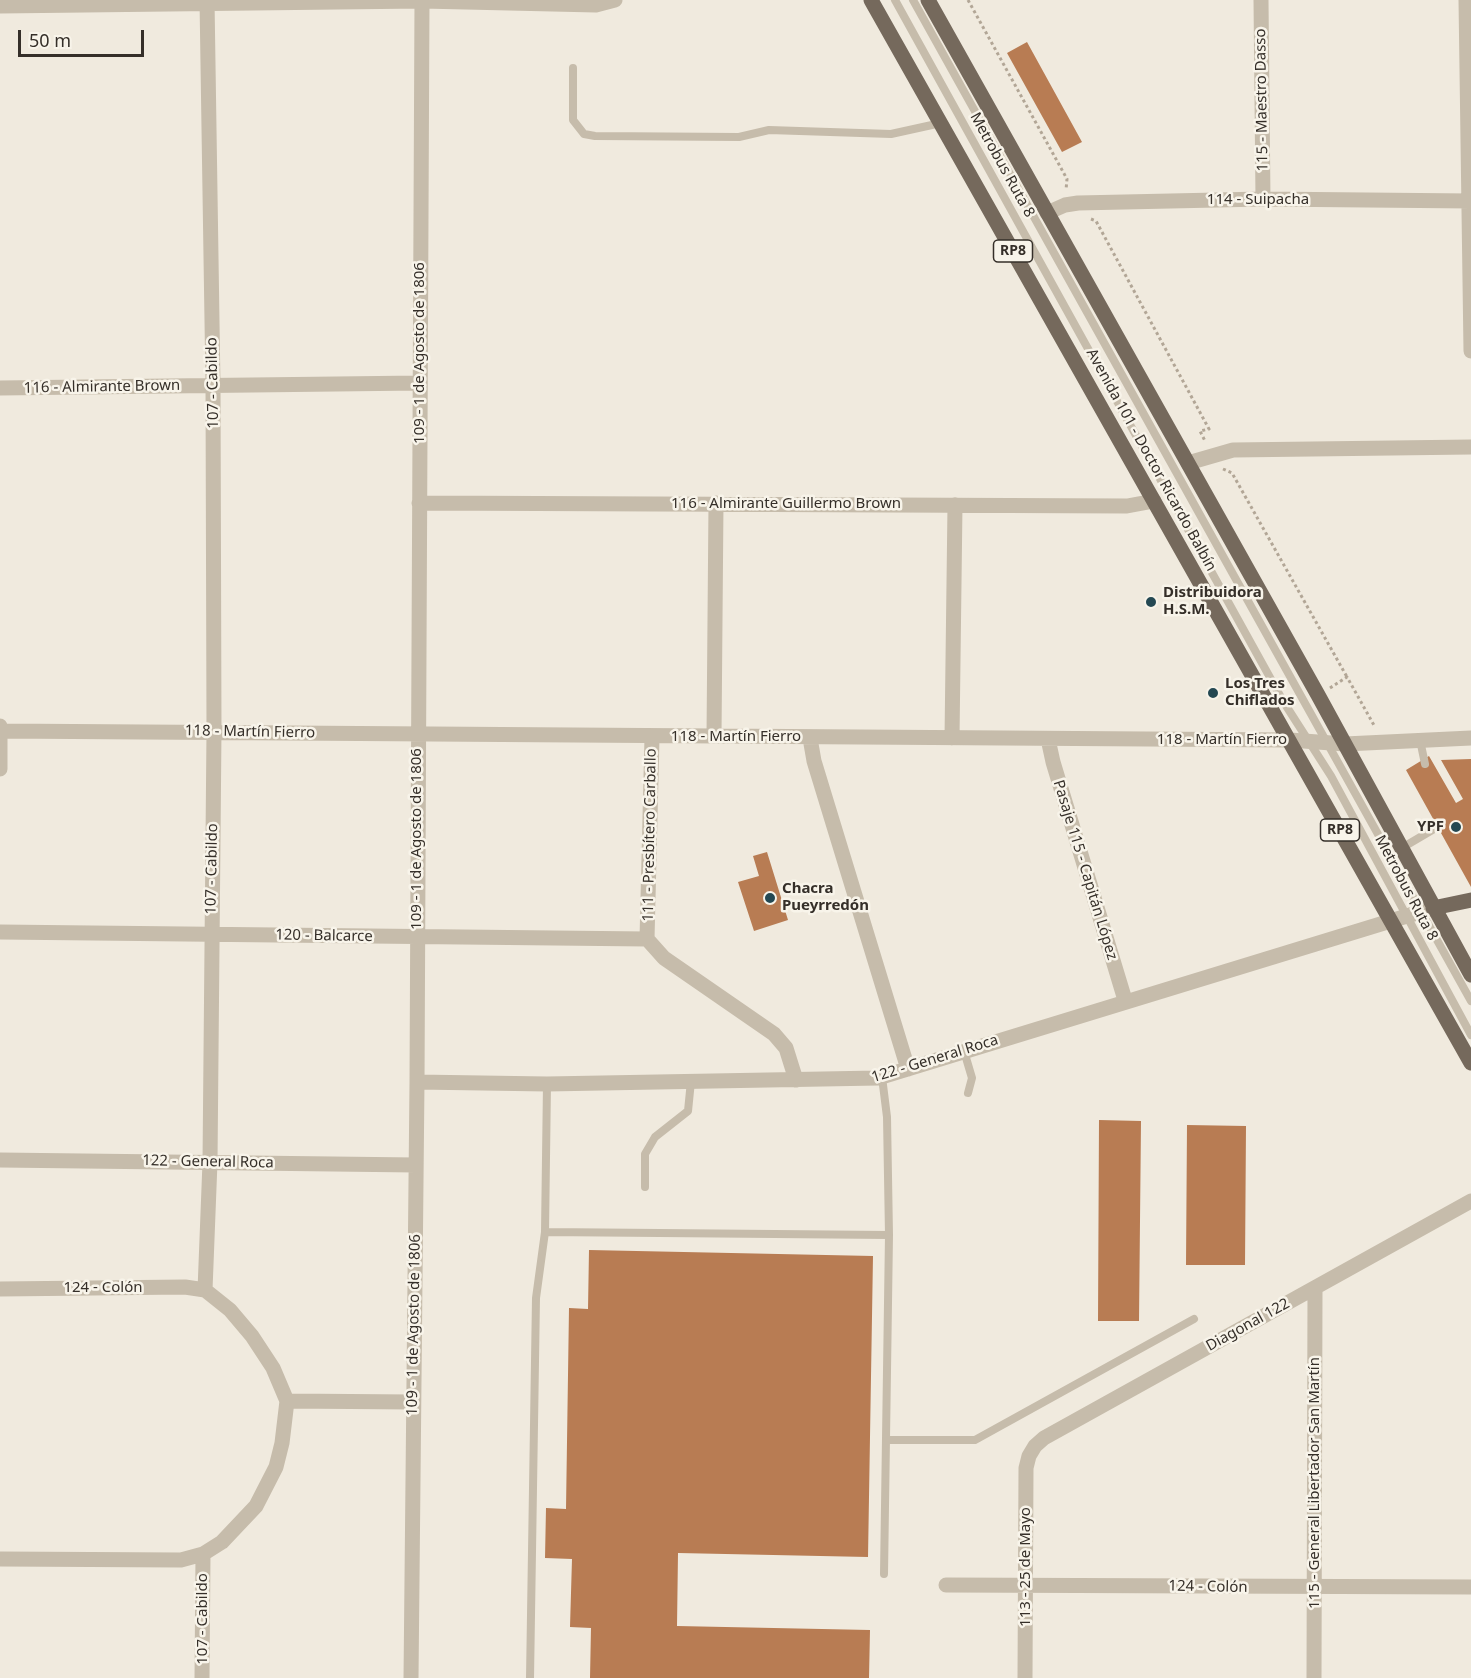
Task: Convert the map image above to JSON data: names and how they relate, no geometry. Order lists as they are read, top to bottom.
{
  "streets": {
    "main road": ["RP8", "Avenida 101 - Doctor Ricardo Balbín"],
    "street": [
      "115 - Maestro Dasso",
      "114 - Suipacha",
      "109 - 1 de Agosto de 1806",
      "107 - Cabildo",
      "116 - Almirante Brown",
      "116 - Almirante Guillermo Brown",
      "118 - Martín Fierro",
      "111 - Presbítero Carballo",
      "Pasaje 115 - Capitán López",
      "120 - Balcarce",
      "122 - General Roca",
      "124 - Colón",
      "Diagonal 122",
      "115 - General Libertador San Martín",
      "113 - 25 de Mayo"
    ],
    "lane": ["Metrobus Ruta 8"]
  },
  "crossings": [
    ["115 - Maestro Dasso", "114 - Suipacha"],
    ["Metrobus Ruta 8", "Avenida 101 - Doctor Ricardo Balbín"],
    ["Metrobus Ruta 8", "118 - Martín Fierro"],
    ["Metrobus Ruta 8", "122 - General Roca"],
    ["114 - Suipacha", "Avenida 101 - Doctor Ricardo Balbín"],
    ["109 - 1 de Agosto de 1806", "116 - Almirante Brown"],
    ["109 - 1 de Agosto de 1806", "116 - Almirante Guillermo Brown"],
    ["109 - 1 de Agosto de 1806", "118 - Martín Fierro"],
    ["109 - 1 de Agosto de 1806", "120 - Balcarce"],
    ["109 - 1 de Agosto de 1806", "122 - General Roca"],
    ["107 - Cabildo", "116 - Almirante Brown"],
    ["107 - Cabildo", "118 - Martín Fierro"],
    ["107 - Cabildo", "120 - Balcarce"],
    ["107 - Cabildo", "122 - General Roca"],
    ["107 - Cabildo", "124 - Colón"],
    ["Avenida 101 - Doctor Ricardo Balbín", "116 - Almirante Guillermo Brown"],
    ["Avenida 101 - Doctor Ricardo Balbín", "118 - Martín Fierro"],
    ["Avenida 101 - Doctor Ricardo Balbín", "122 - General Roca"],
    ["118 - Martín Fierro", "111 - Presbítero Carballo"],
    ["118 - Martín Fierro", "Pasaje 115 - Capitán López"],
    ["111 - Presbítero Carballo", "120 - Balcarce"],
    ["111 - Presbítero Carballo", "122 - General Roca"],
    ["Pasaje 115 - Capitán López", "122 - General Roca"],
    ["124 - Colón", "115 - General Libertador San Martín"],
    ["124 - Colón", "113 - 25 de Mayo"],
    ["Diagonal 122", "115 - General Libertador San Martín"],
    ["Diagonal 122", "113 - 25 de Mayo"]
  ],
  "places": [
    "Distribuidora H.S.M.",
    "Los Tres Chiflados",
    "YPF",
    "Chacra Pueyrredón"
  ],
  "scale_bar": "50 m"
}
